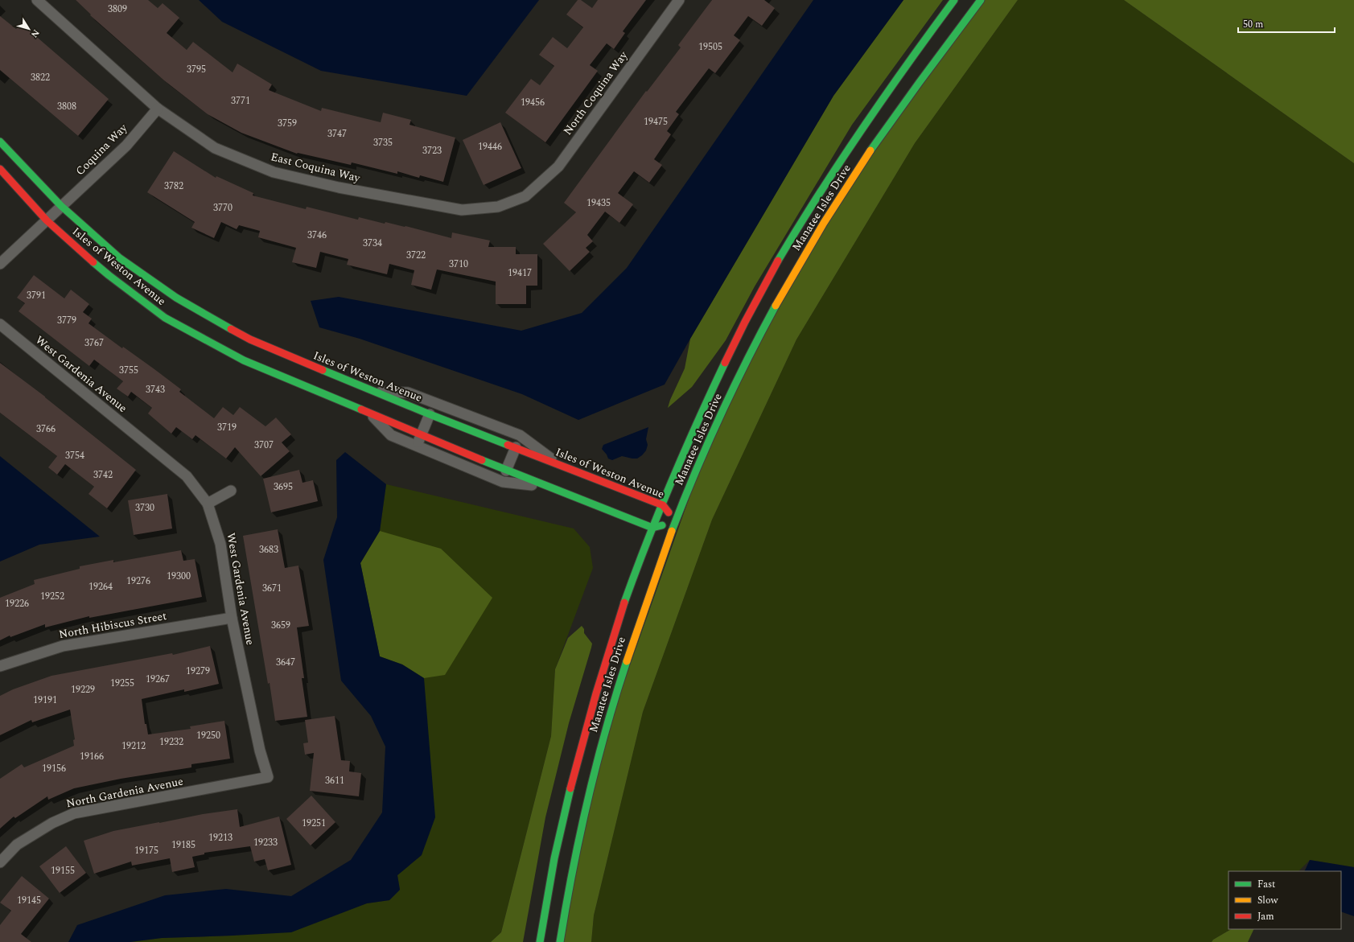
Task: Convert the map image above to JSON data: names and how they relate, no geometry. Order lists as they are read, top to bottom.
{
  "streets": {
    "street": [
      "North Coquina Way",
      "Coquina Way",
      "East Coquina Way",
      "Manatee Isles Drive",
      "Isles of Weston Avenue",
      "West Gardenia Avenue",
      "North Hibiscus Street",
      "North Gardenia Avenue"
    ]
  },
  "crossings": [
    ["North Coquina Way", "East Coquina Way"],
    ["Coquina Way", "East Coquina Way"],
    ["Coquina Way", "Isles of Weston Avenue"],
    ["Manatee Isles Drive", "Isles of Weston Avenue"],
    ["West Gardenia Avenue", "North Hibiscus Street"],
    ["West Gardenia Avenue", "North Gardenia Avenue"]
  ],
  "house_numbers": [
    "3809",
    "19505",
    "3795",
    "3822",
    "3771",
    "19456",
    "3808",
    "19475",
    "3759",
    "3747",
    "3735",
    "19446",
    "3723",
    "3782",
    "19435",
    "3770",
    "3746",
    "3734",
    "3722",
    "3710",
    "19417",
    "3791",
    "3779",
    "3767",
    "3755",
    "3743",
    "3719",
    "3766",
    "3707",
    "3754",
    "3742",
    "3695",
    "3730",
    "3683",
    "19300",
    "19276",
    "19264",
    "3671",
    "19252",
    "19226",
    "3659",
    "3647",
    "19279",
    "19267",
    "19255",
    "19229",
    "19191",
    "19250",
    "19232",
    "19212",
    "19166",
    "19156",
    "3611",
    "19251",
    "19213",
    "19233",
    "19185",
    "19175",
    "19155",
    "19145"
  ],
  "legend": ["Fast", "Slow", "Jam"],
  "scale_bar": "50 m",
  "north": "bottom right"
}
